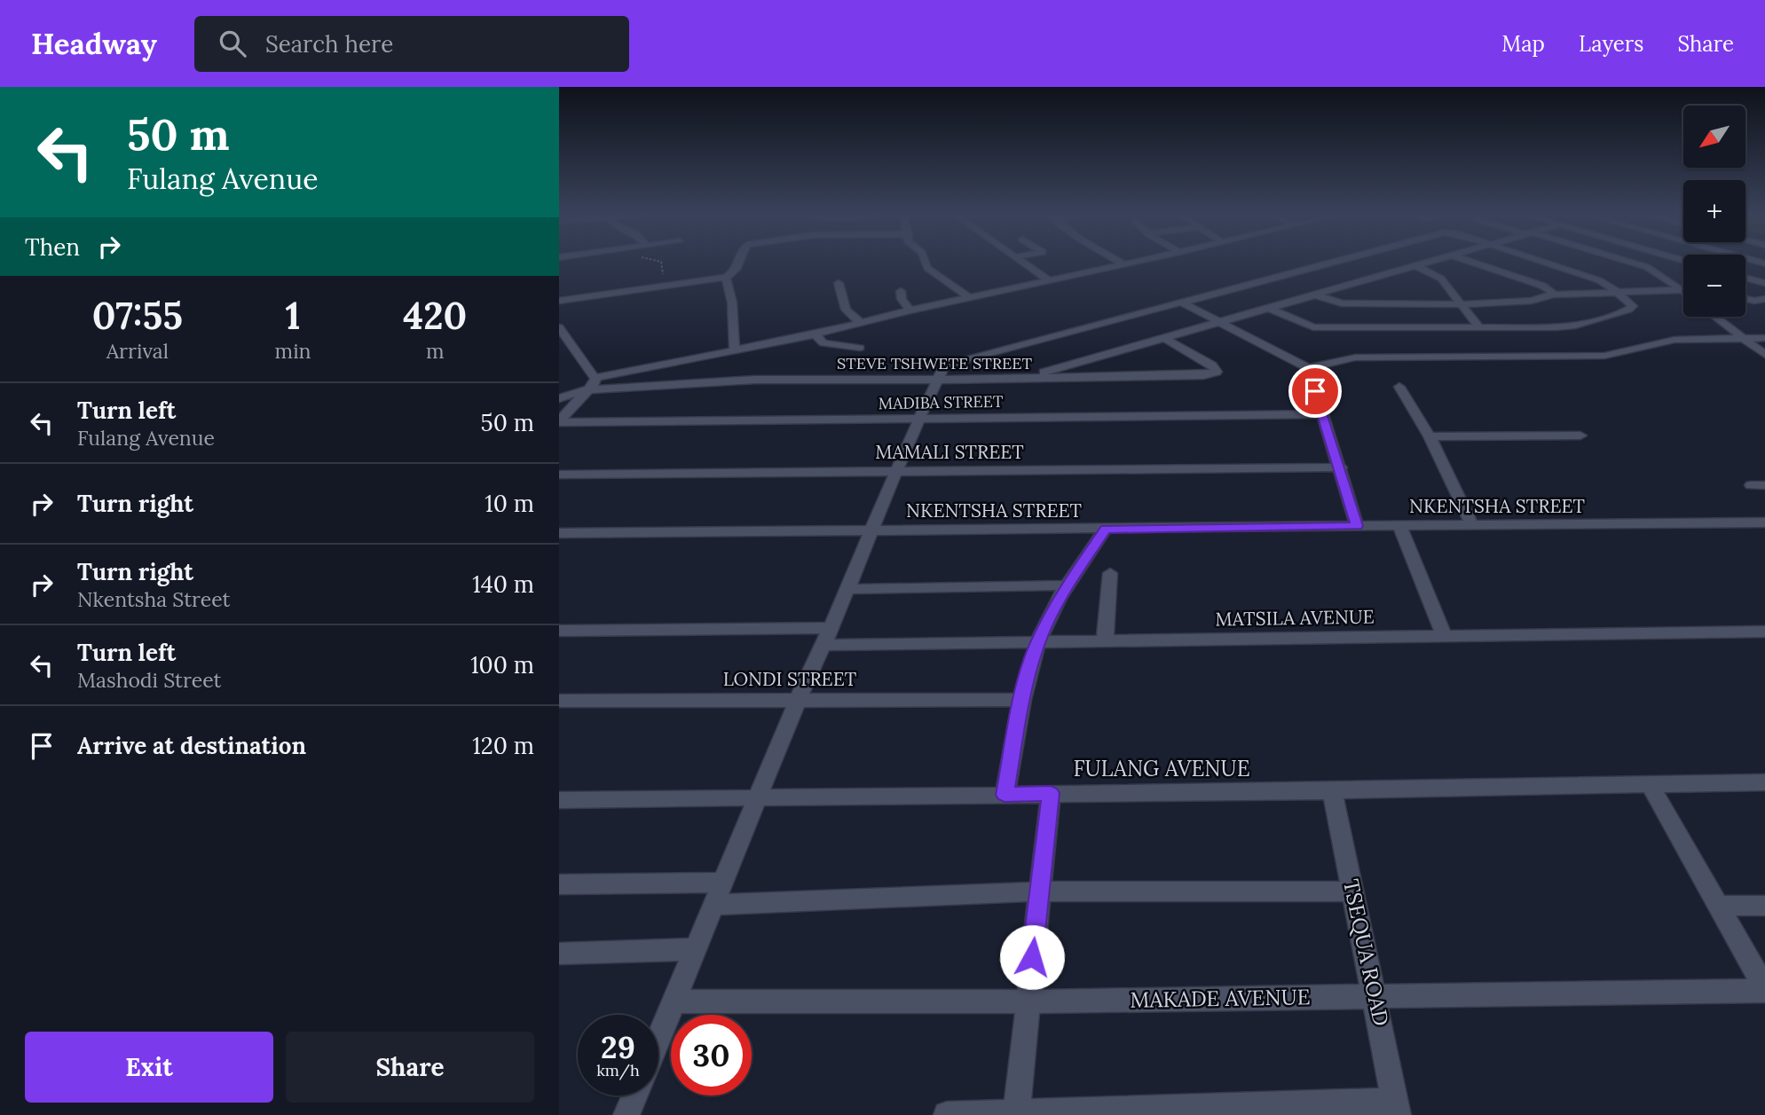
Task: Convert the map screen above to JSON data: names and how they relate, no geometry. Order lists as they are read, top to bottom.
{
  "streets": {
    "street": [
      "STEVE TSHWETE STREET",
      "MADIBA STREET",
      "MAMALI STREET",
      "NKENTSHA STREET",
      "MATSILA AVENUE",
      "LONDI STREET",
      "FULANG AVENUE",
      "TSEQUA ROAD",
      "MAKADE AVENUE"
    ]
  },
  "crossings": [
    ["FULANG AVENUE", "TSEQUA ROAD"],
    ["TSEQUA ROAD", "MAKADE AVENUE"]
  ],
  "north": "bottom left",
  "page": {
    "header": "Headway",
    "search": "Search here",
    "nav": ["Map", "Layers", "Share"],
    "turn": ["50 m", "Fulang Avenue"],
    "map_buttons": ["+", "−"],
    "then": "Then",
    "eta": [
      "07:55",
      "Arrival",
      "1",
      "min",
      "420",
      "m"
    ],
    "list": [
      {
        "name": "Turn left",
        "note": "Fulang Avenue",
        "value": "50 m"
      },
      {
        "name": "Turn right",
        "value": "10 m"
      },
      {
        "name": "Turn right",
        "note": "Nkentsha Street",
        "value": "140 m"
      },
      {
        "name": "Turn left",
        "note": "Mashodi Street",
        "value": "100 m"
      },
      {
        "name": "Arrive at destination",
        "value": "120 m"
      }
    ],
    "speed": "29 km/h",
    "limit": "30",
    "buttons": ["Exit", "Share"]
  }
}
